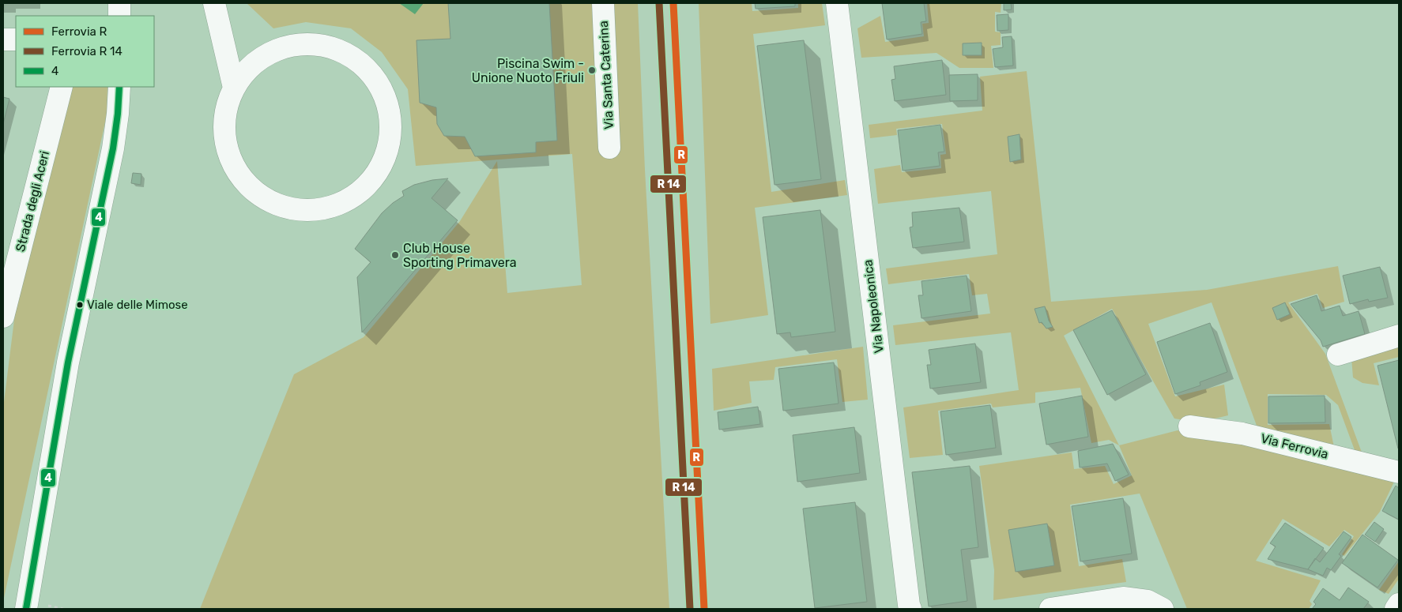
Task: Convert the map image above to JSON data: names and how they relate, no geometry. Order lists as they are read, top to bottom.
{
  "streets": {
    "street": [
      "Via Santa Caterina",
      "Strada degli Aceri",
      "Via Napoleonica",
      "Via Ferrovia"
    ]
  },
  "places": ["Piscina Swim - Unione Nuoto Friuli", "Club House Sporting Primavera", "Viale delle Mimose"],
  "lines": ["rail line R", "transit line 4"],
  "legend": ["Ferrovia R", "Ferrovia R 14", "4"]
}
